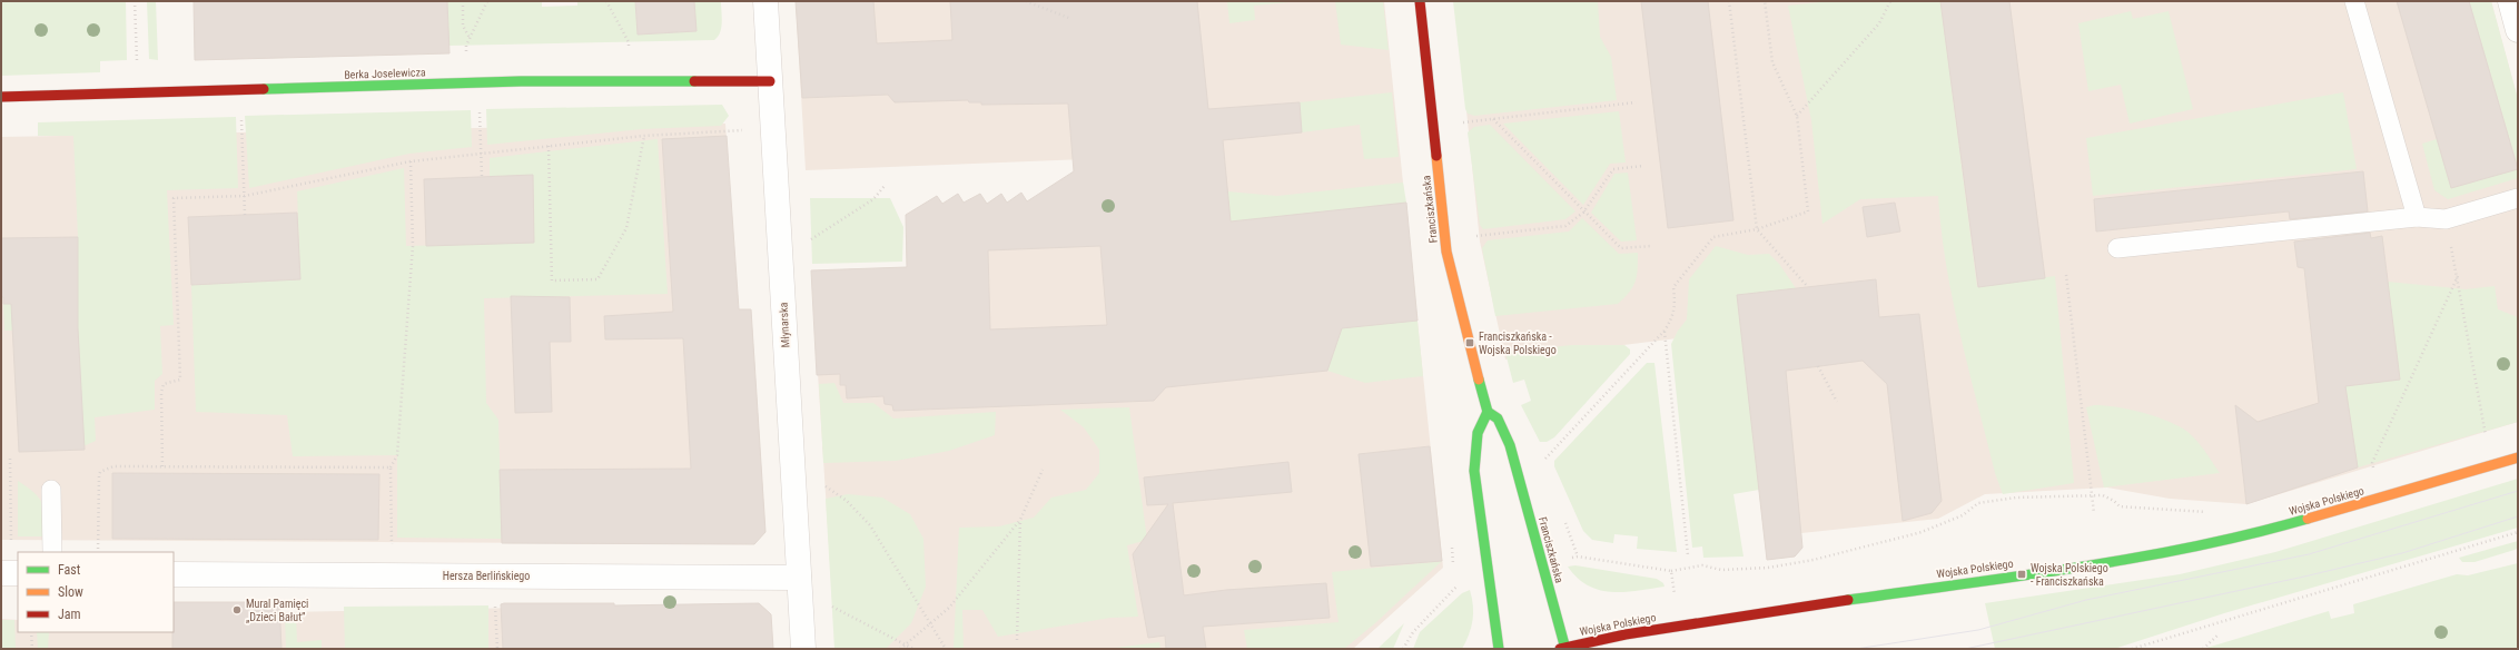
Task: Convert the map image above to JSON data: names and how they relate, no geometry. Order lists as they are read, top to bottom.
{
  "streets": {
    "street": [
      "Berka Joselewicza",
      "Franciszkańska",
      "Młynarska",
      "Wojska Polskiego",
      "Hersza Berlińskiego"
    ]
  },
  "crossings": [
    ["Berka Joselewicza", "Młynarska"],
    ["Franciszkańska", "Wojska Polskiego"],
    ["Młynarska", "Hersza Berlińskiego"]
  ],
  "places": {
    "transit": ["Franciszkańska - Wojska Polskiego", "Wojska Polskiego - Franciszkańska"],
    "other": ["Mural Pamięci „Dzieci Bałut”"]
  },
  "legend": ["Fast", "Slow", "Jam"]
}
